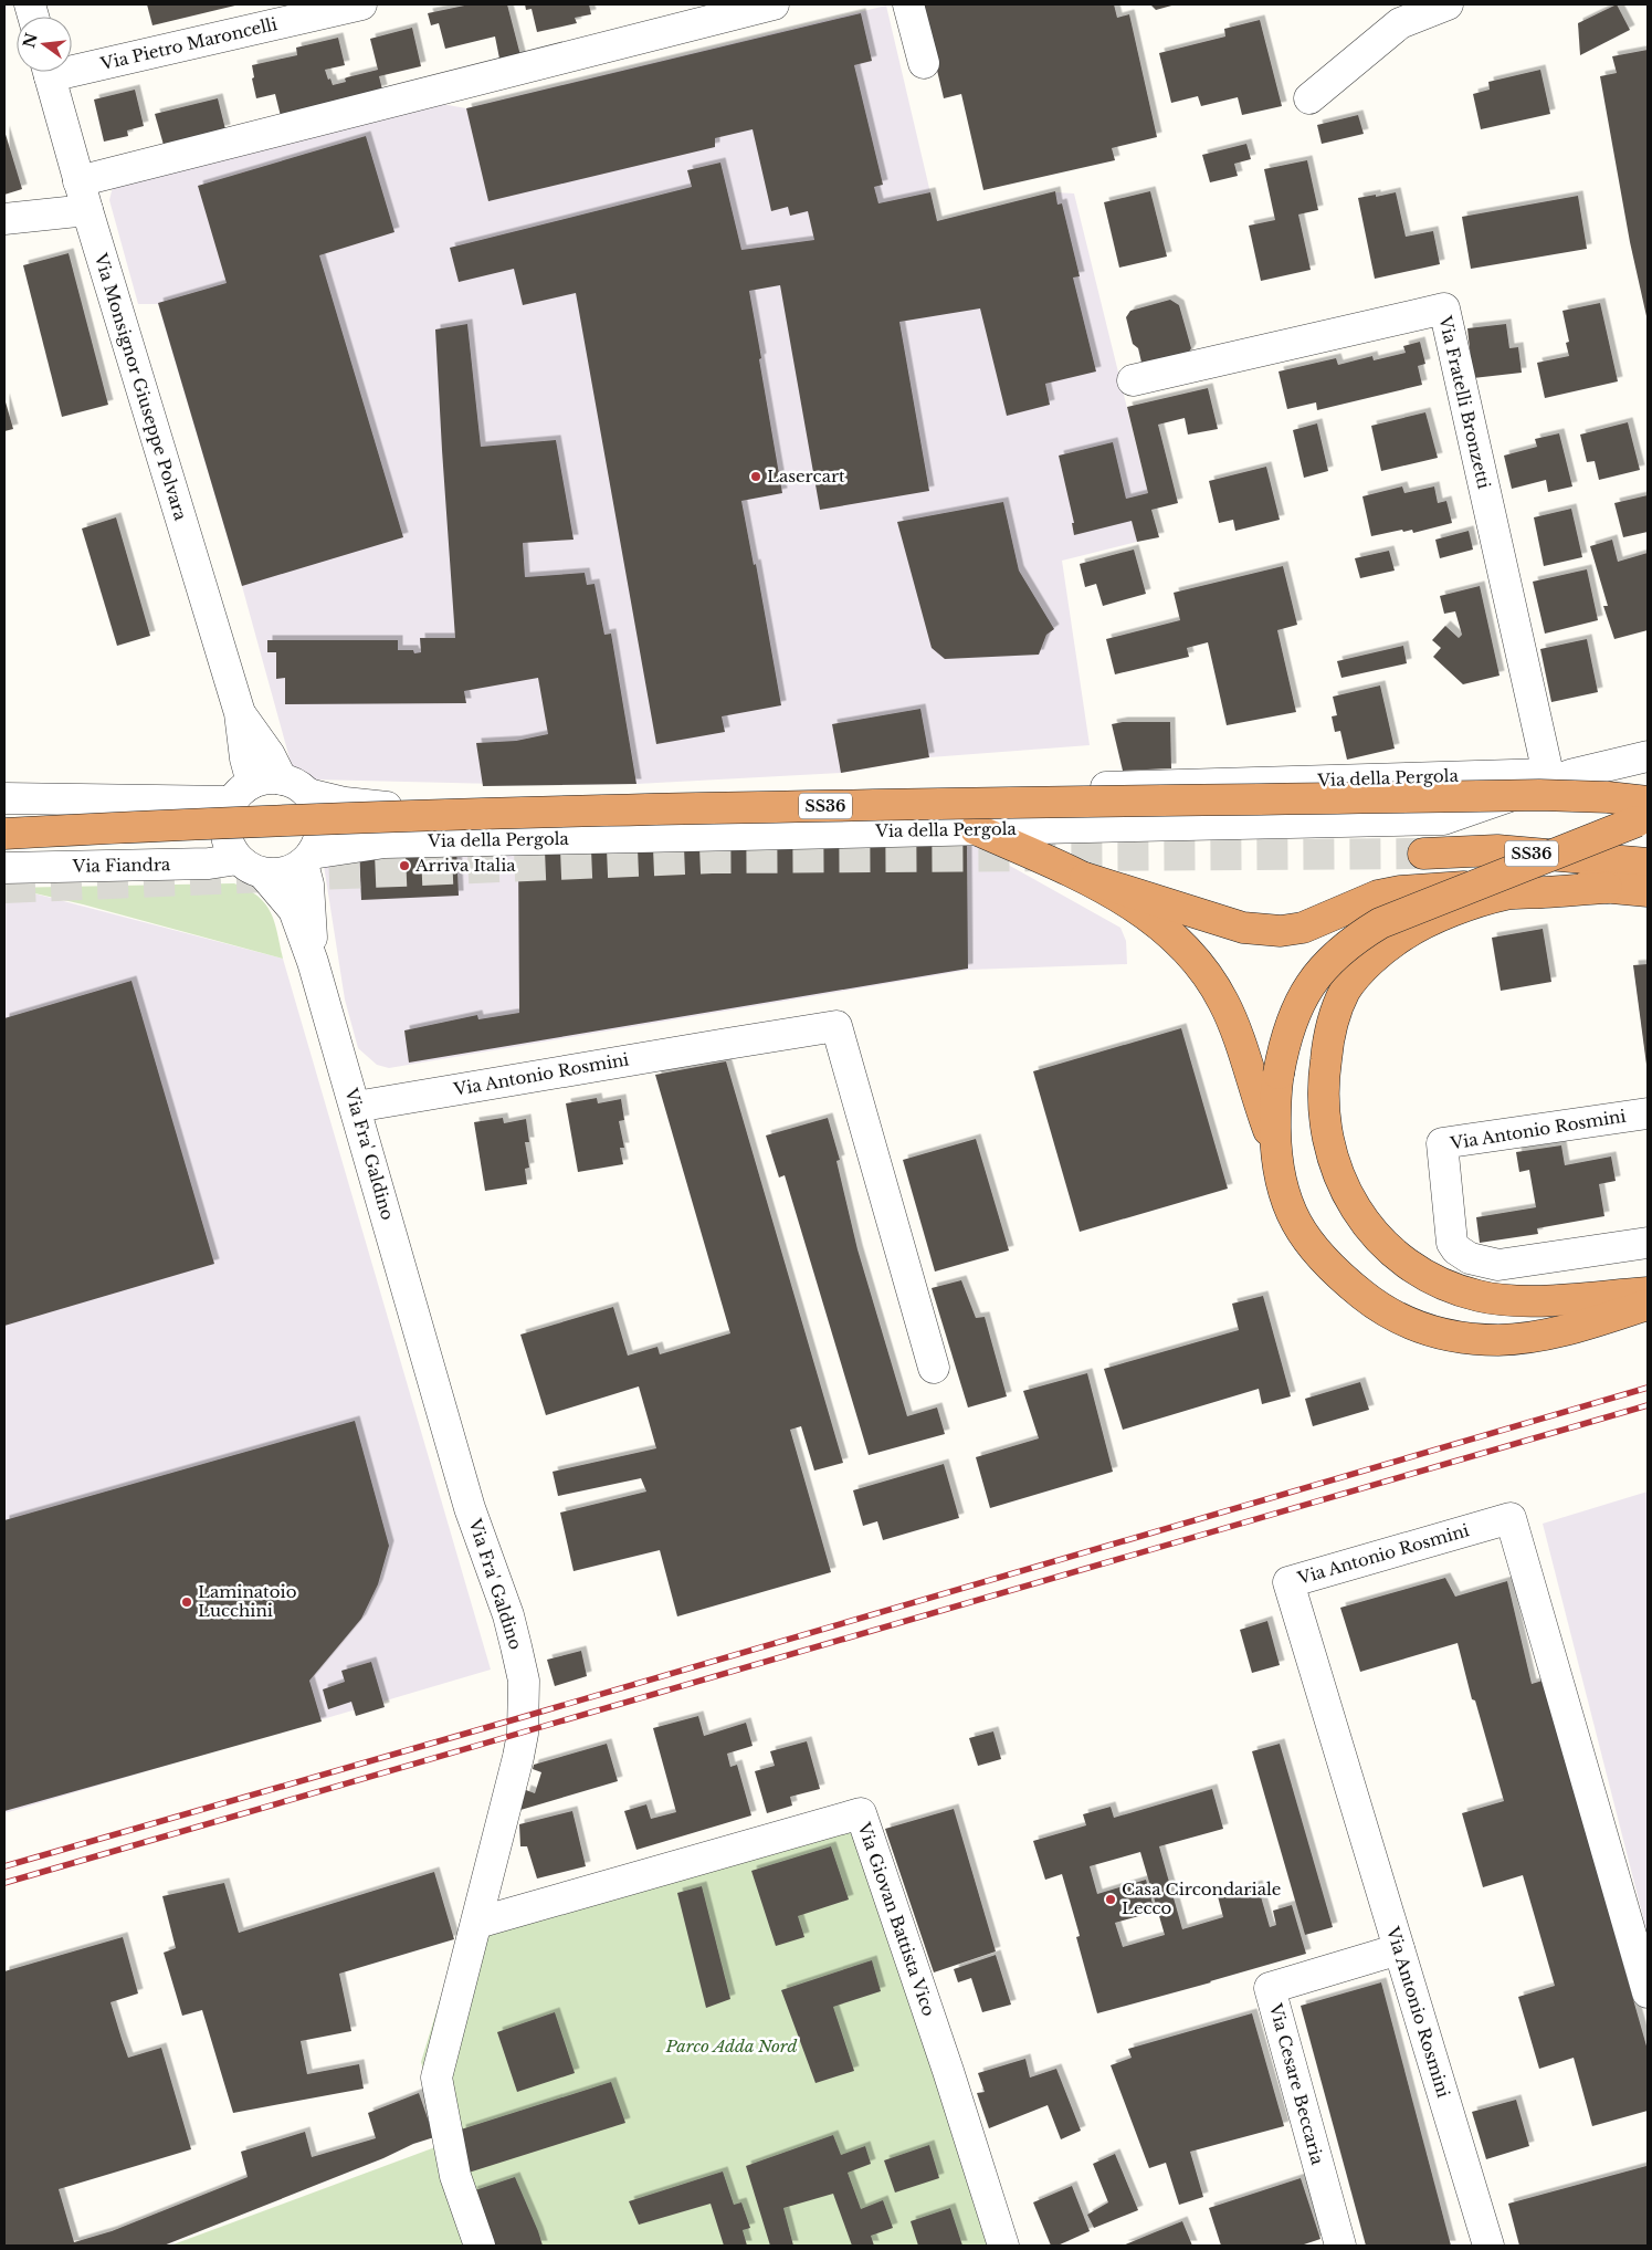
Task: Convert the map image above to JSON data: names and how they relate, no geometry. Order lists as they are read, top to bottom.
{
  "streets": {
    "highway": ["SS36"],
    "street": [
      "Via Pietro Maroncelli",
      "Via Monsignor Giuseppe Polvara",
      "Via Fratelli Bronzetti",
      "Via della Pergola",
      "Via Fiandra",
      "Via Antonio Rosmini",
      "Via Fra' Galdino",
      "Via Giovan Battista Vico",
      "Via Cesare Beccaria"
    ]
  },
  "crossings": [
    ["Via Monsignor Giuseppe Polvara", "Via della Pergola"],
    ["Via Monsignor Giuseppe Polvara", "Via Fiandra"],
    ["Via Monsignor Giuseppe Polvara", "Via Fra' Galdino"],
    ["Via Fratelli Bronzetti", "Via della Pergola"],
    ["Via della Pergola", "Via Fiandra"],
    ["Via della Pergola", "Via Fra' Galdino"],
    ["Via Fiandra", "Via Fra' Galdino"],
    ["Via Antonio Rosmini", "Via Fra' Galdino"],
    ["Via Antonio Rosmini", "Via Cesare Beccaria"],
    ["Via Fra' Galdino", "Via Giovan Battista Vico"]
  ],
  "parks": ["Parco Adda Nord"],
  "places": [
    "Lasercart",
    "Arriva Italia",
    "Laminatoio Lucchini",
    "Casa Circondariale Lecco"
  ],
  "north": "left"
}
